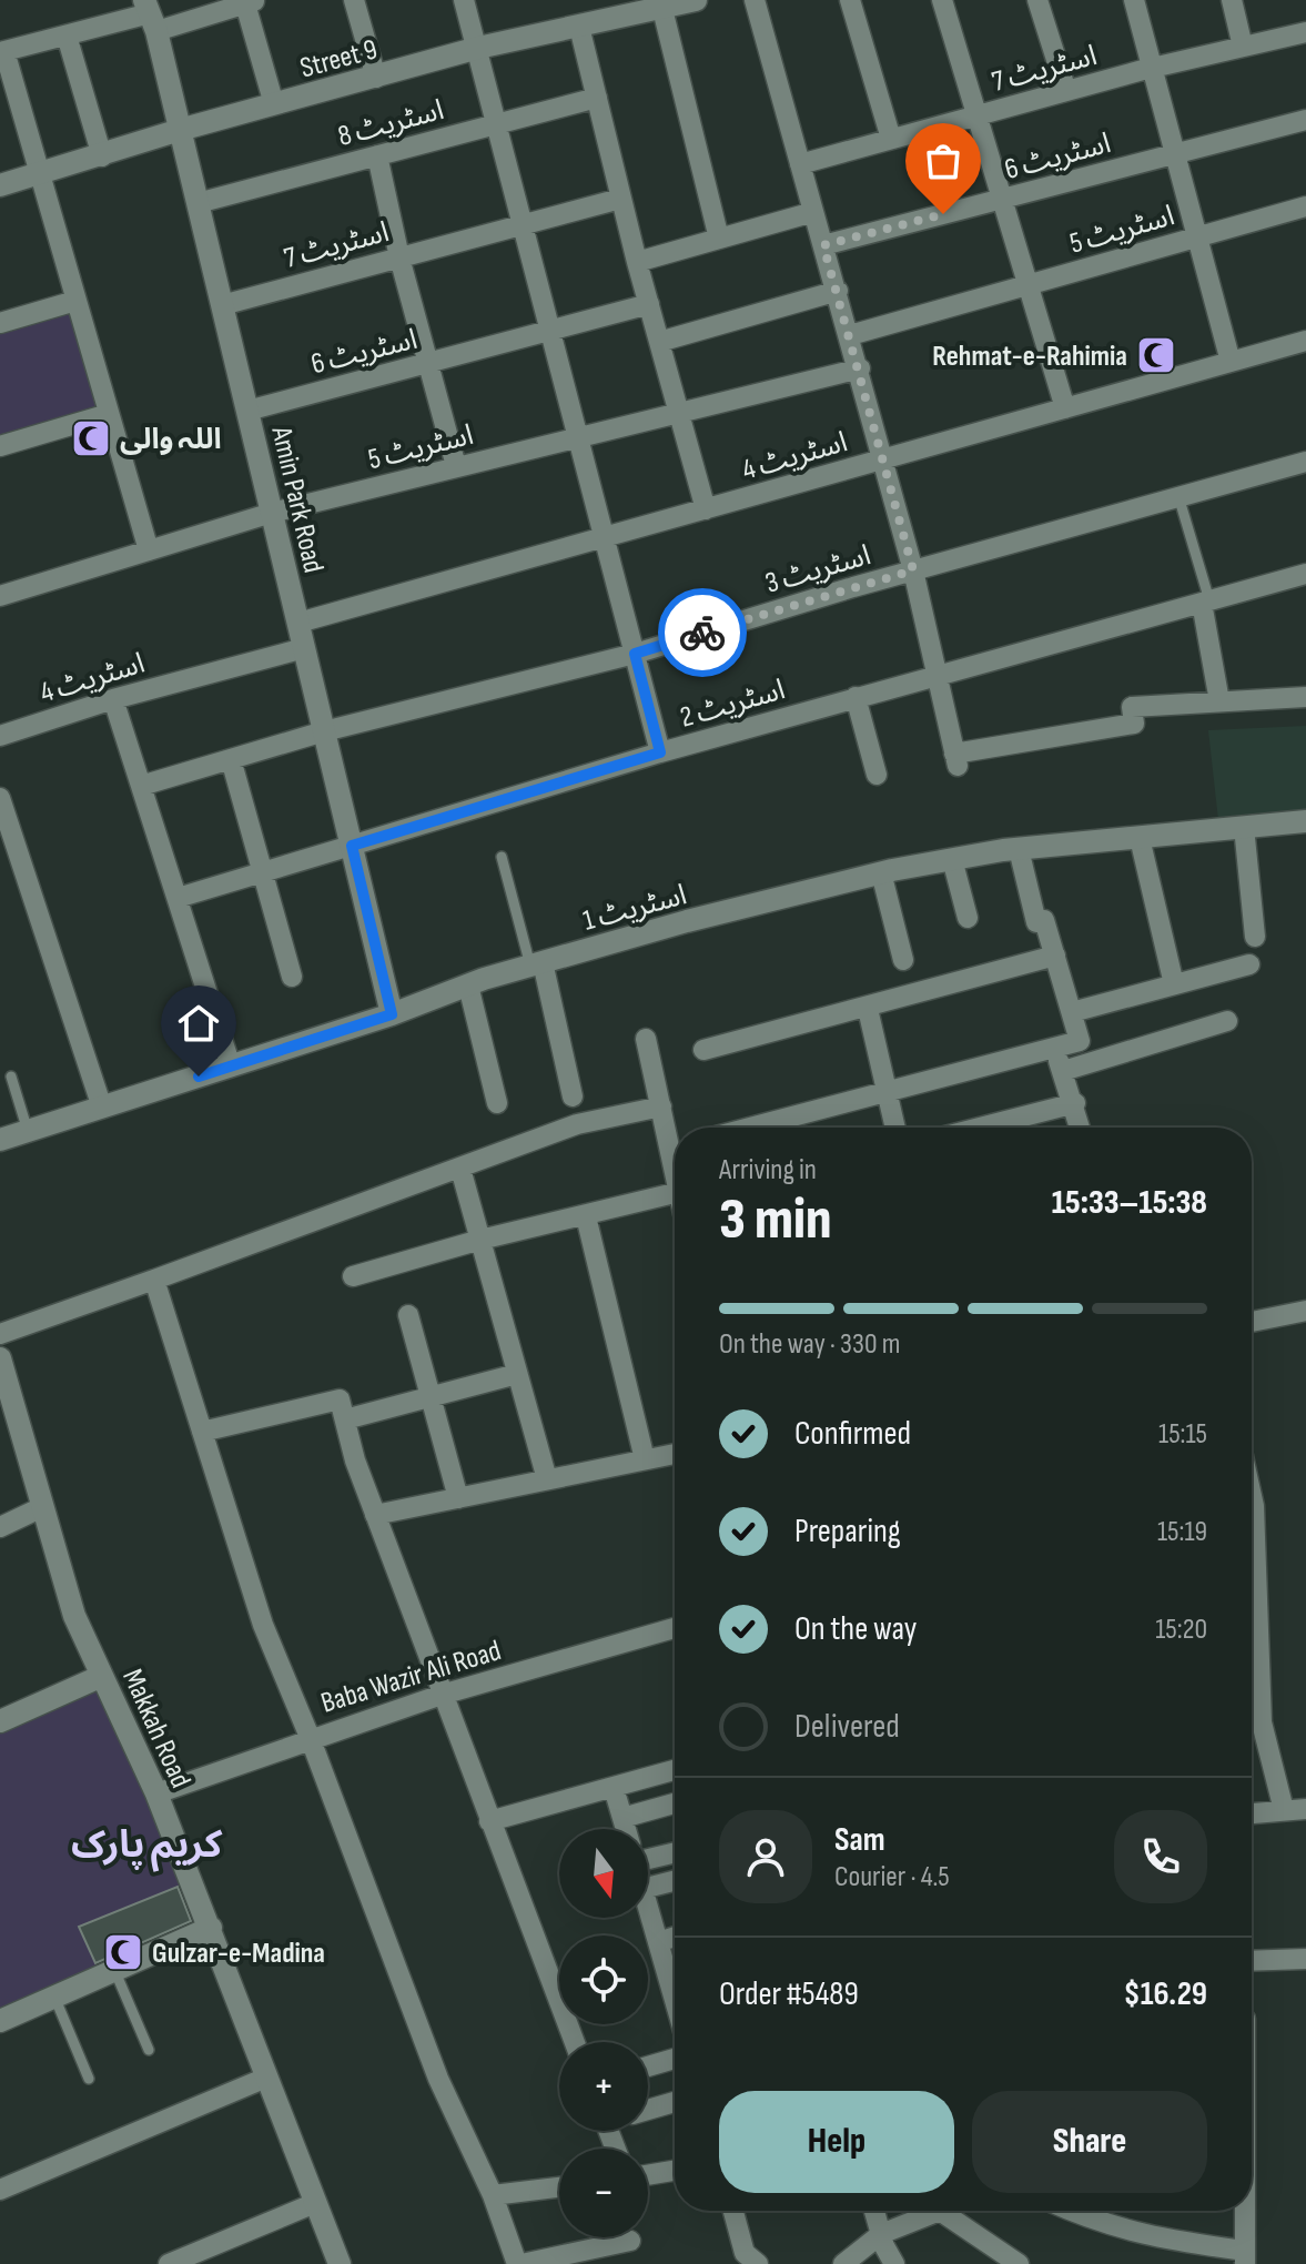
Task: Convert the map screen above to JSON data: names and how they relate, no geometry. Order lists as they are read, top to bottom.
{
  "streets": {
    "street": [
      "Street 9",
      "اسٹریٹ 7",
      "اسٹریٹ 8",
      "اسٹریٹ 6",
      "اسٹریٹ 5",
      "اسٹریٹ 4",
      "Amin Park Road",
      "اسٹریٹ 3",
      "اسٹریٹ 2",
      "اسٹریٹ 1",
      "Baba Wazir Ali Road",
      "Makkah Road"
    ]
  },
  "crossings": [
    ["Street 9", "Amin Park Road"],
    ["اسٹریٹ 7", "Amin Park Road"],
    ["اسٹریٹ 8", "Amin Park Road"],
    ["اسٹریٹ 6", "Amin Park Road"],
    ["اسٹریٹ 5", "Amin Park Road"],
    ["اسٹریٹ 4", "Amin Park Road"],
    ["Amin Park Road", "اسٹریٹ 3"],
    ["Amin Park Road", "اسٹریٹ 2"],
    ["Amin Park Road", "اسٹریٹ 1"],
    ["Baba Wazir Ali Road", "Makkah Road"]
  ],
  "districts": ["کریم پارک"],
  "places": {
    "mosque": ["Rehmat-e-Rahimia", "اللہ والی", "Gulzar-e-Madina"]
  },
  "north": "bottom",
  "page": {
    "heading": ["3 min", "Arriving in", "15:33–15:38"],
    "panel": [
      "Sam",
      "Courier · 4.5",
      "Order #5489",
      "$16.29"
    ],
    "bar": "On the way · 330 m",
    "list": [
      ["Confirmed", "15:15"],
      ["Preparing", "15:19"],
      ["On the way", "15:20"],
      "Delivered"
    ],
    "map_buttons": ["+", "−"],
    "buttons": ["Help", "Share"]
  }
}
